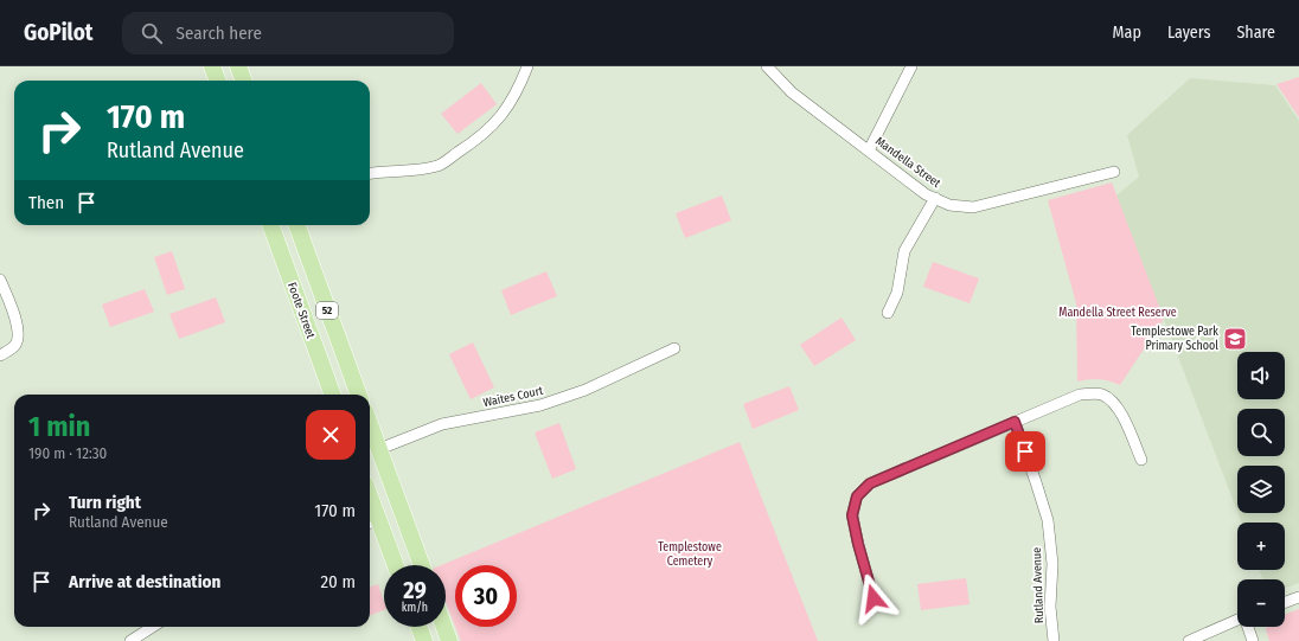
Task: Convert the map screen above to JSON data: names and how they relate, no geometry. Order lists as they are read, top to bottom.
{
  "streets": {
    "main road": ["Foote Street", "52"],
    "street": ["Mandella Street", "Waites Court", "Rutland Avenue"]
  },
  "parks": ["Mandella Street Reserve", "Templestowe Cemetery"],
  "places": {
    "school or university": ["Templestowe Park Primary School"]
  },
  "page": {
    "header": "GoPilot",
    "search": "Search here",
    "nav": ["Map", "Layers", "Share"],
    "turn": ["170 m", "Rutland Avenue"],
    "then": "Then",
    "map_buttons": ["+", "−"],
    "heading": ["1 min", "190 m · 12:30"],
    "list": [
      {
        "name": "Turn right",
        "note": "Rutland Avenue",
        "value": "170 m"
      },
      {
        "name": "Arrive at destination",
        "value": "20 m"
      }
    ],
    "speed": "29 km/h",
    "limit": "30"
  }
}
